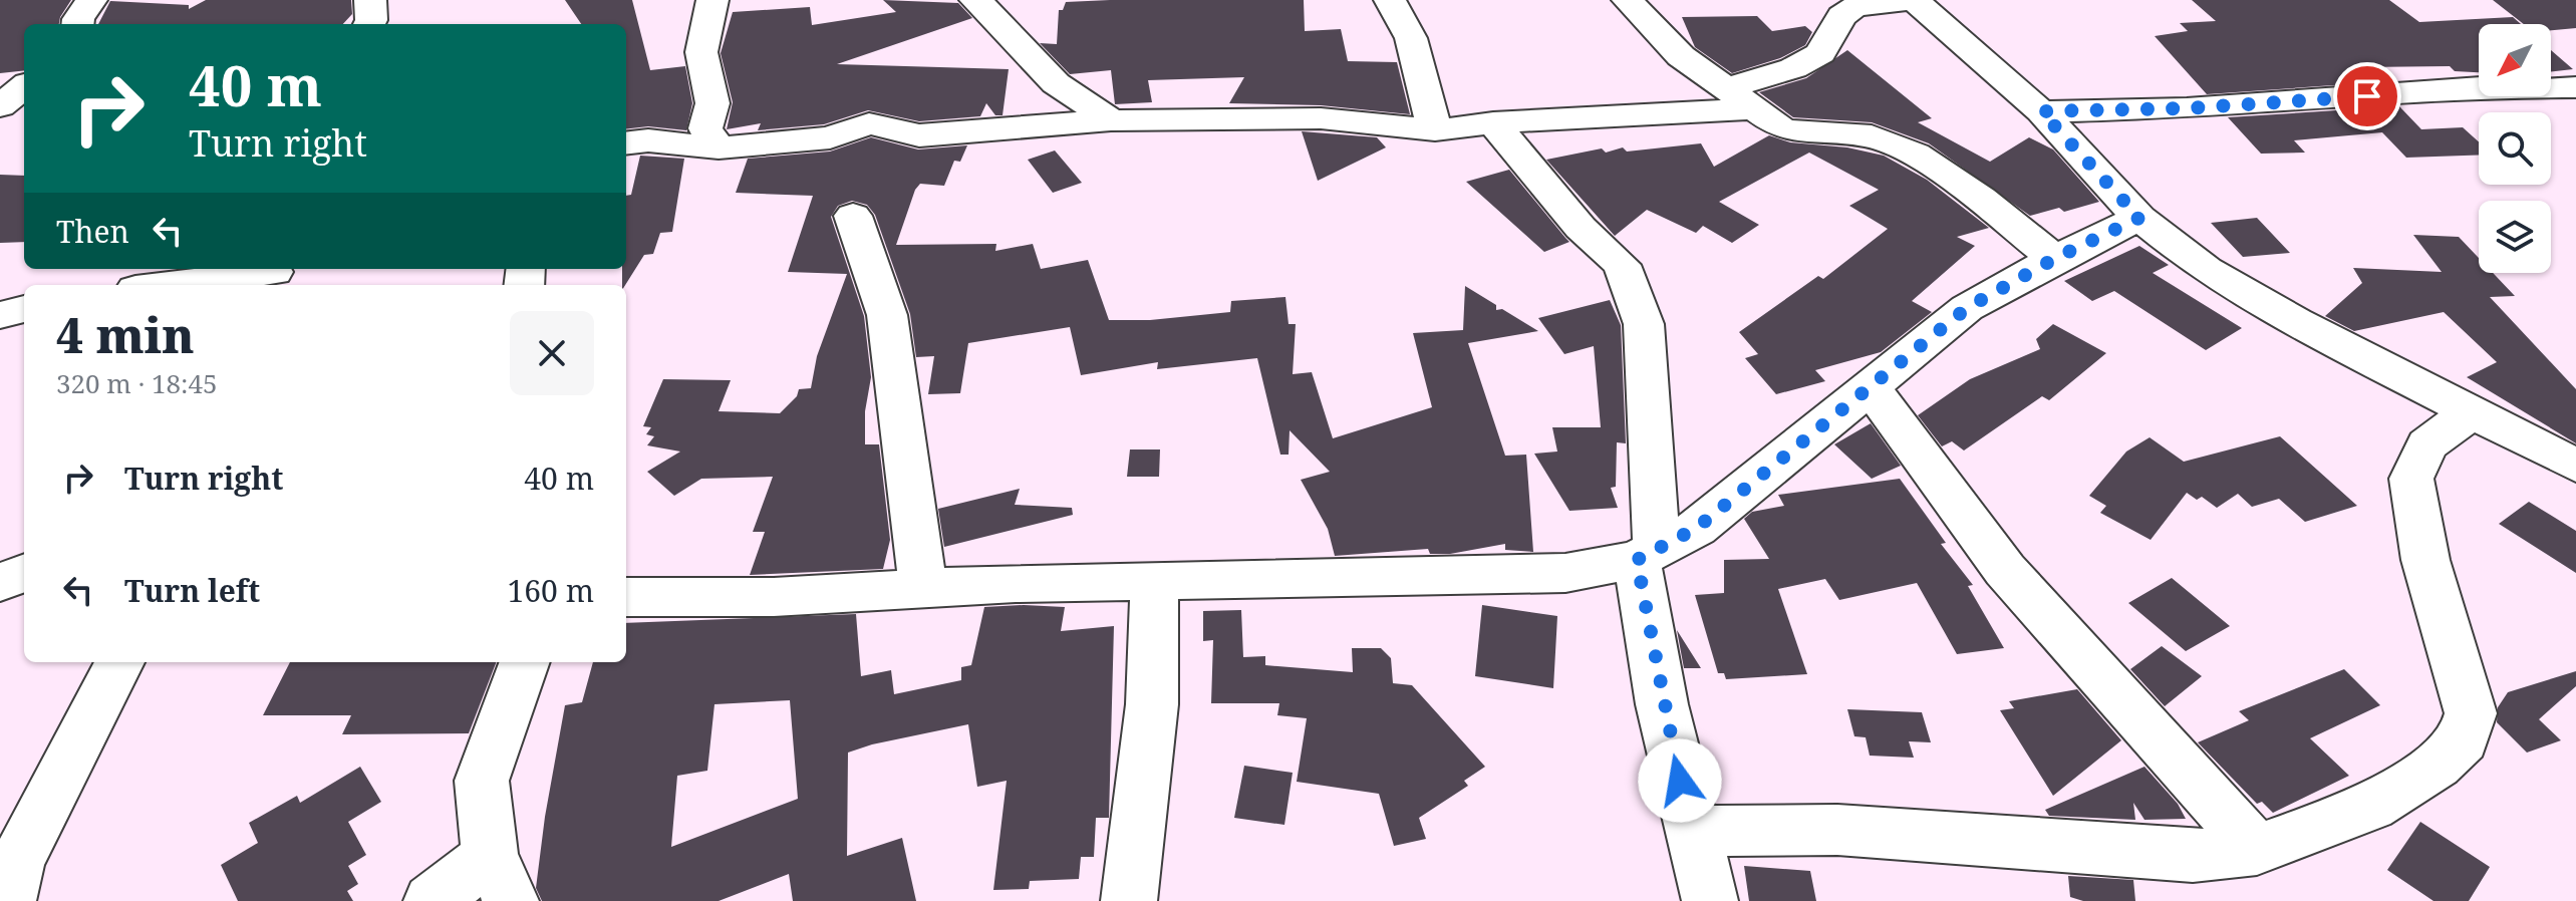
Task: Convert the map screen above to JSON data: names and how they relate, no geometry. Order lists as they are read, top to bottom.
{
  "north": "bottom left",
  "page": {
    "turn": ["40 m", "Turn right"],
    "then": "Then",
    "heading": ["4 min", "320 m · 18:45"],
    "list": [
      {
        "name": "Turn right",
        "value": "40 m"
      },
      {
        "name": "Turn left",
        "value": "160 m"
      }
    ]
  }
}
